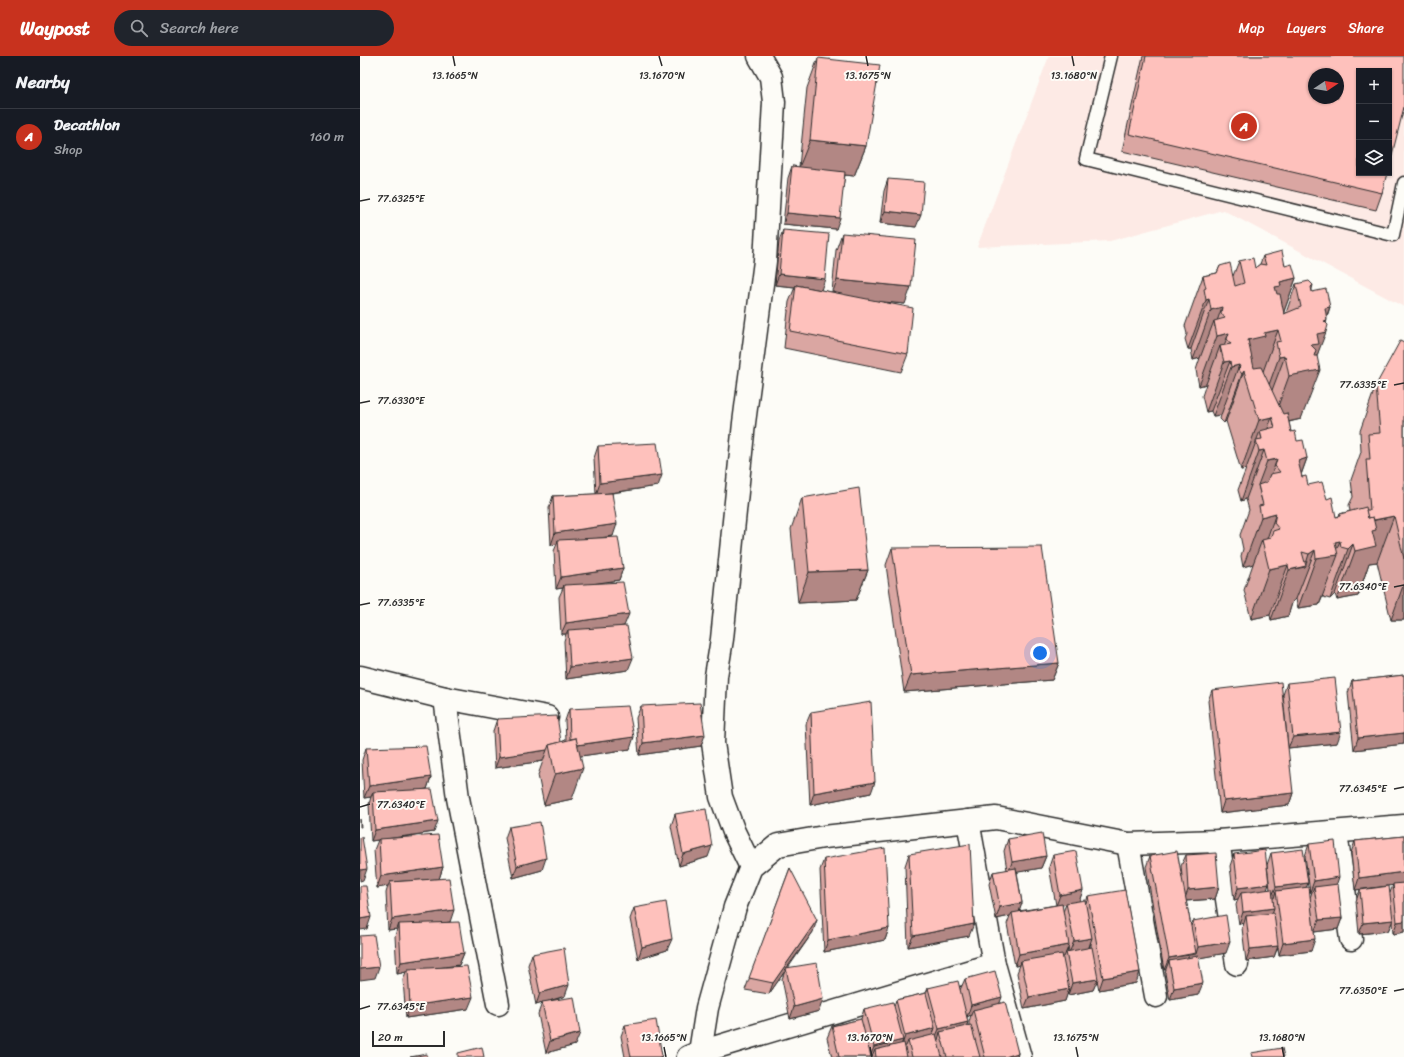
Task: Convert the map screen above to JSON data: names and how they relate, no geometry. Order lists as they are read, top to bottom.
{
  "scale_bar": "20 m",
  "north": "right",
  "page": {
    "header": "Waypost",
    "search": "Search here",
    "nav": ["Map", "Layers", "Share"],
    "heading": "Nearby",
    "map_buttons": ["+", "−"],
    "list": [
      {
        "mark": "A",
        "name": "Decathlon",
        "note": "Shop",
        "value": "160 m"
      }
    ],
    "pins": "A",
    "scale": "20 m"
  },
  "coordinates": [
    "13.1665°N",
    "13.1670°N",
    "13.1675°N",
    "13.1680°N",
    "77.6325°E",
    "77.6335°E",
    "77.6330°E",
    "77.6340°E",
    "77.6345°E",
    "77.6350°E"
  ]
}
